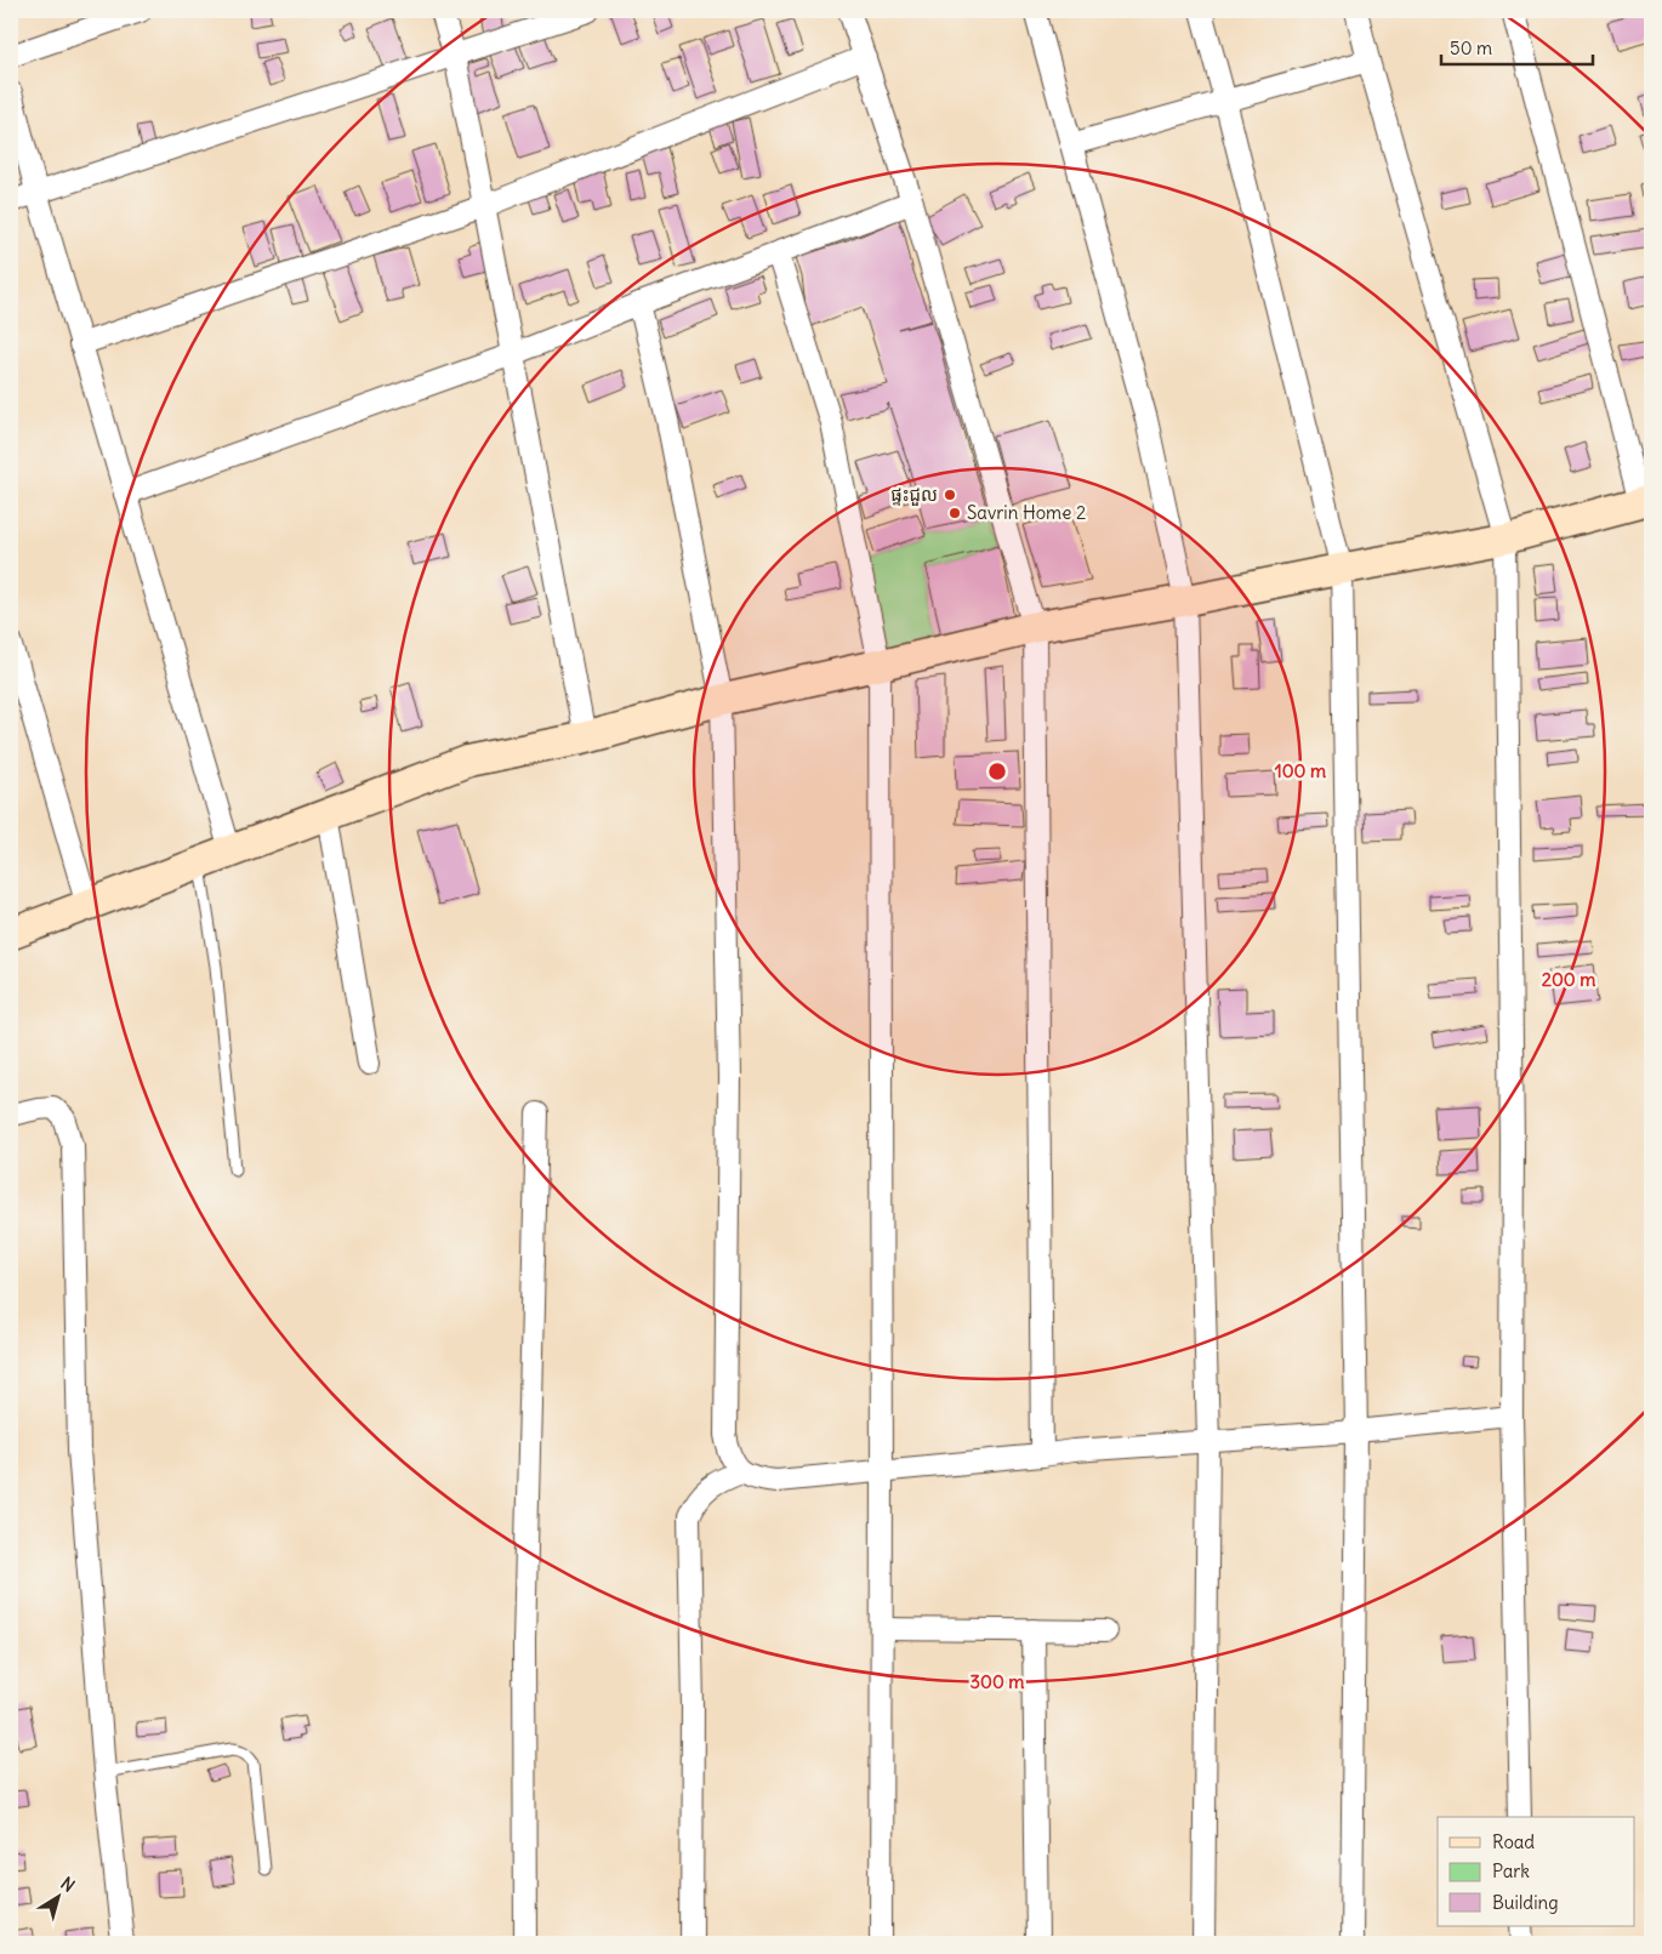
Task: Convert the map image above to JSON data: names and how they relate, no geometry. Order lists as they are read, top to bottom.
{
  "places": ["ផ្ទះជួល", "Savrin Home 2"],
  "legend": ["Road", "Park", "Building"],
  "scale_bar": "50 m",
  "north": "top right",
  "rings": ["100 m", "200 m", "300 m"]
}
